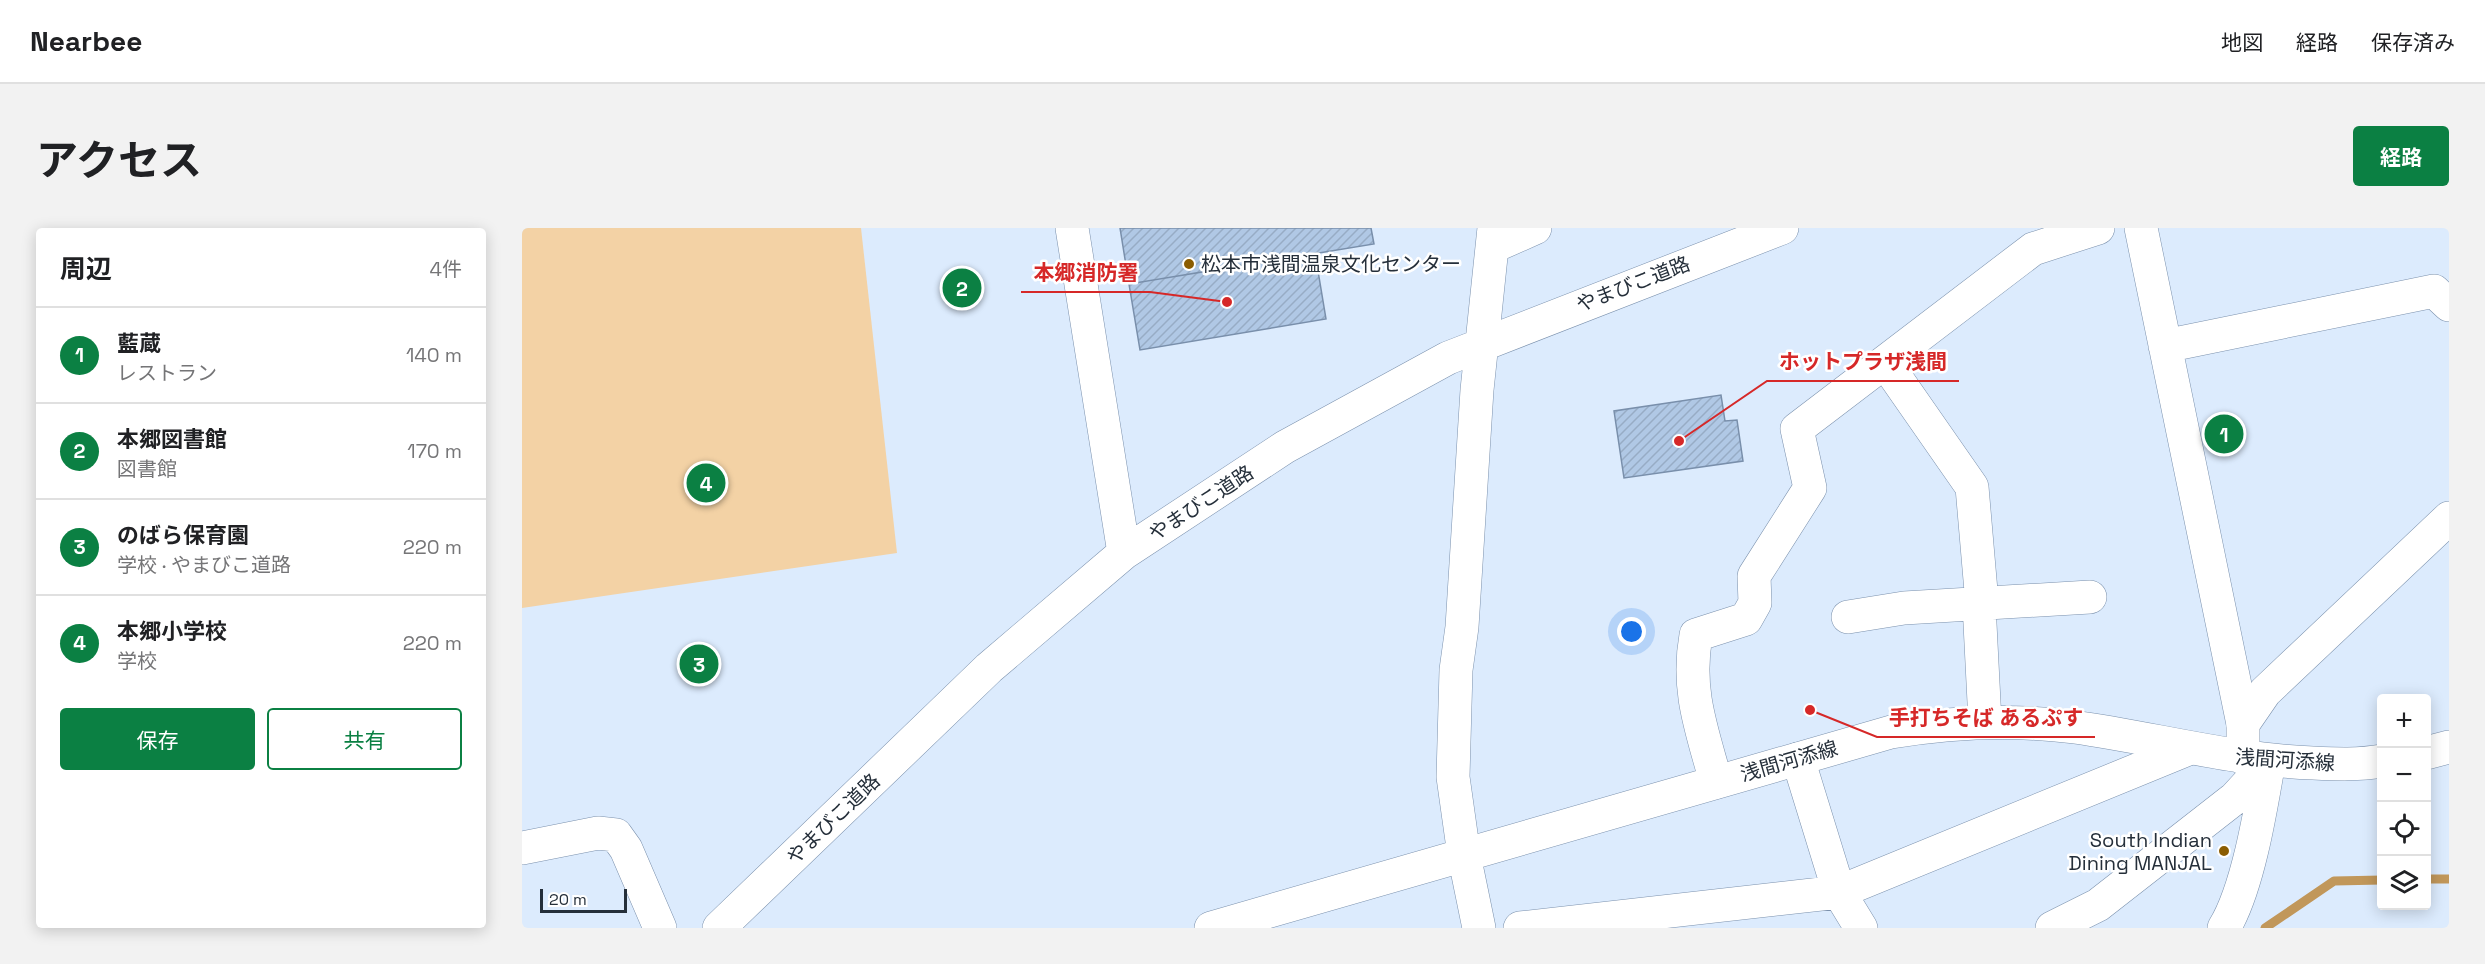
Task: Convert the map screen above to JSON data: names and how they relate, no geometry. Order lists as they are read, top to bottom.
{
  "streets": {
    "street": ["やまびこ道路", "浅間河添線"]
  },
  "places": [
    "松本市浅間温泉文化センター",
    "本郷消防署",
    "ホットプラザ浅間",
    "手打ちそば あるぷす",
    "South Indian Dining MANJAL"
  ],
  "scale_bar": "20 m",
  "page": {
    "header": "Nearbee",
    "nav": ["地図", "経路", "保存済み"],
    "title": "アクセス",
    "buttons": [
      "経路",
      ["保存", "共有"]
    ],
    "heading": ["周辺", "4件"],
    "pins": [
      "2",
      "1",
      "4",
      "3"
    ],
    "list": [
      {
        "mark": "1",
        "name": "藍蔵",
        "note": "レストラン",
        "value": "140 m"
      },
      {
        "mark": "2",
        "name": "本郷図書館",
        "note": "図書館",
        "value": "170 m"
      },
      {
        "mark": "3",
        "name": "のばら保育園",
        "note": "学校 · やまびこ道路",
        "value": "220 m"
      },
      {
        "mark": "4",
        "name": "本郷小学校",
        "note": "学校",
        "value": "220 m"
      }
    ],
    "map_buttons": ["+", "−"],
    "scale": "20 m"
  }
}
